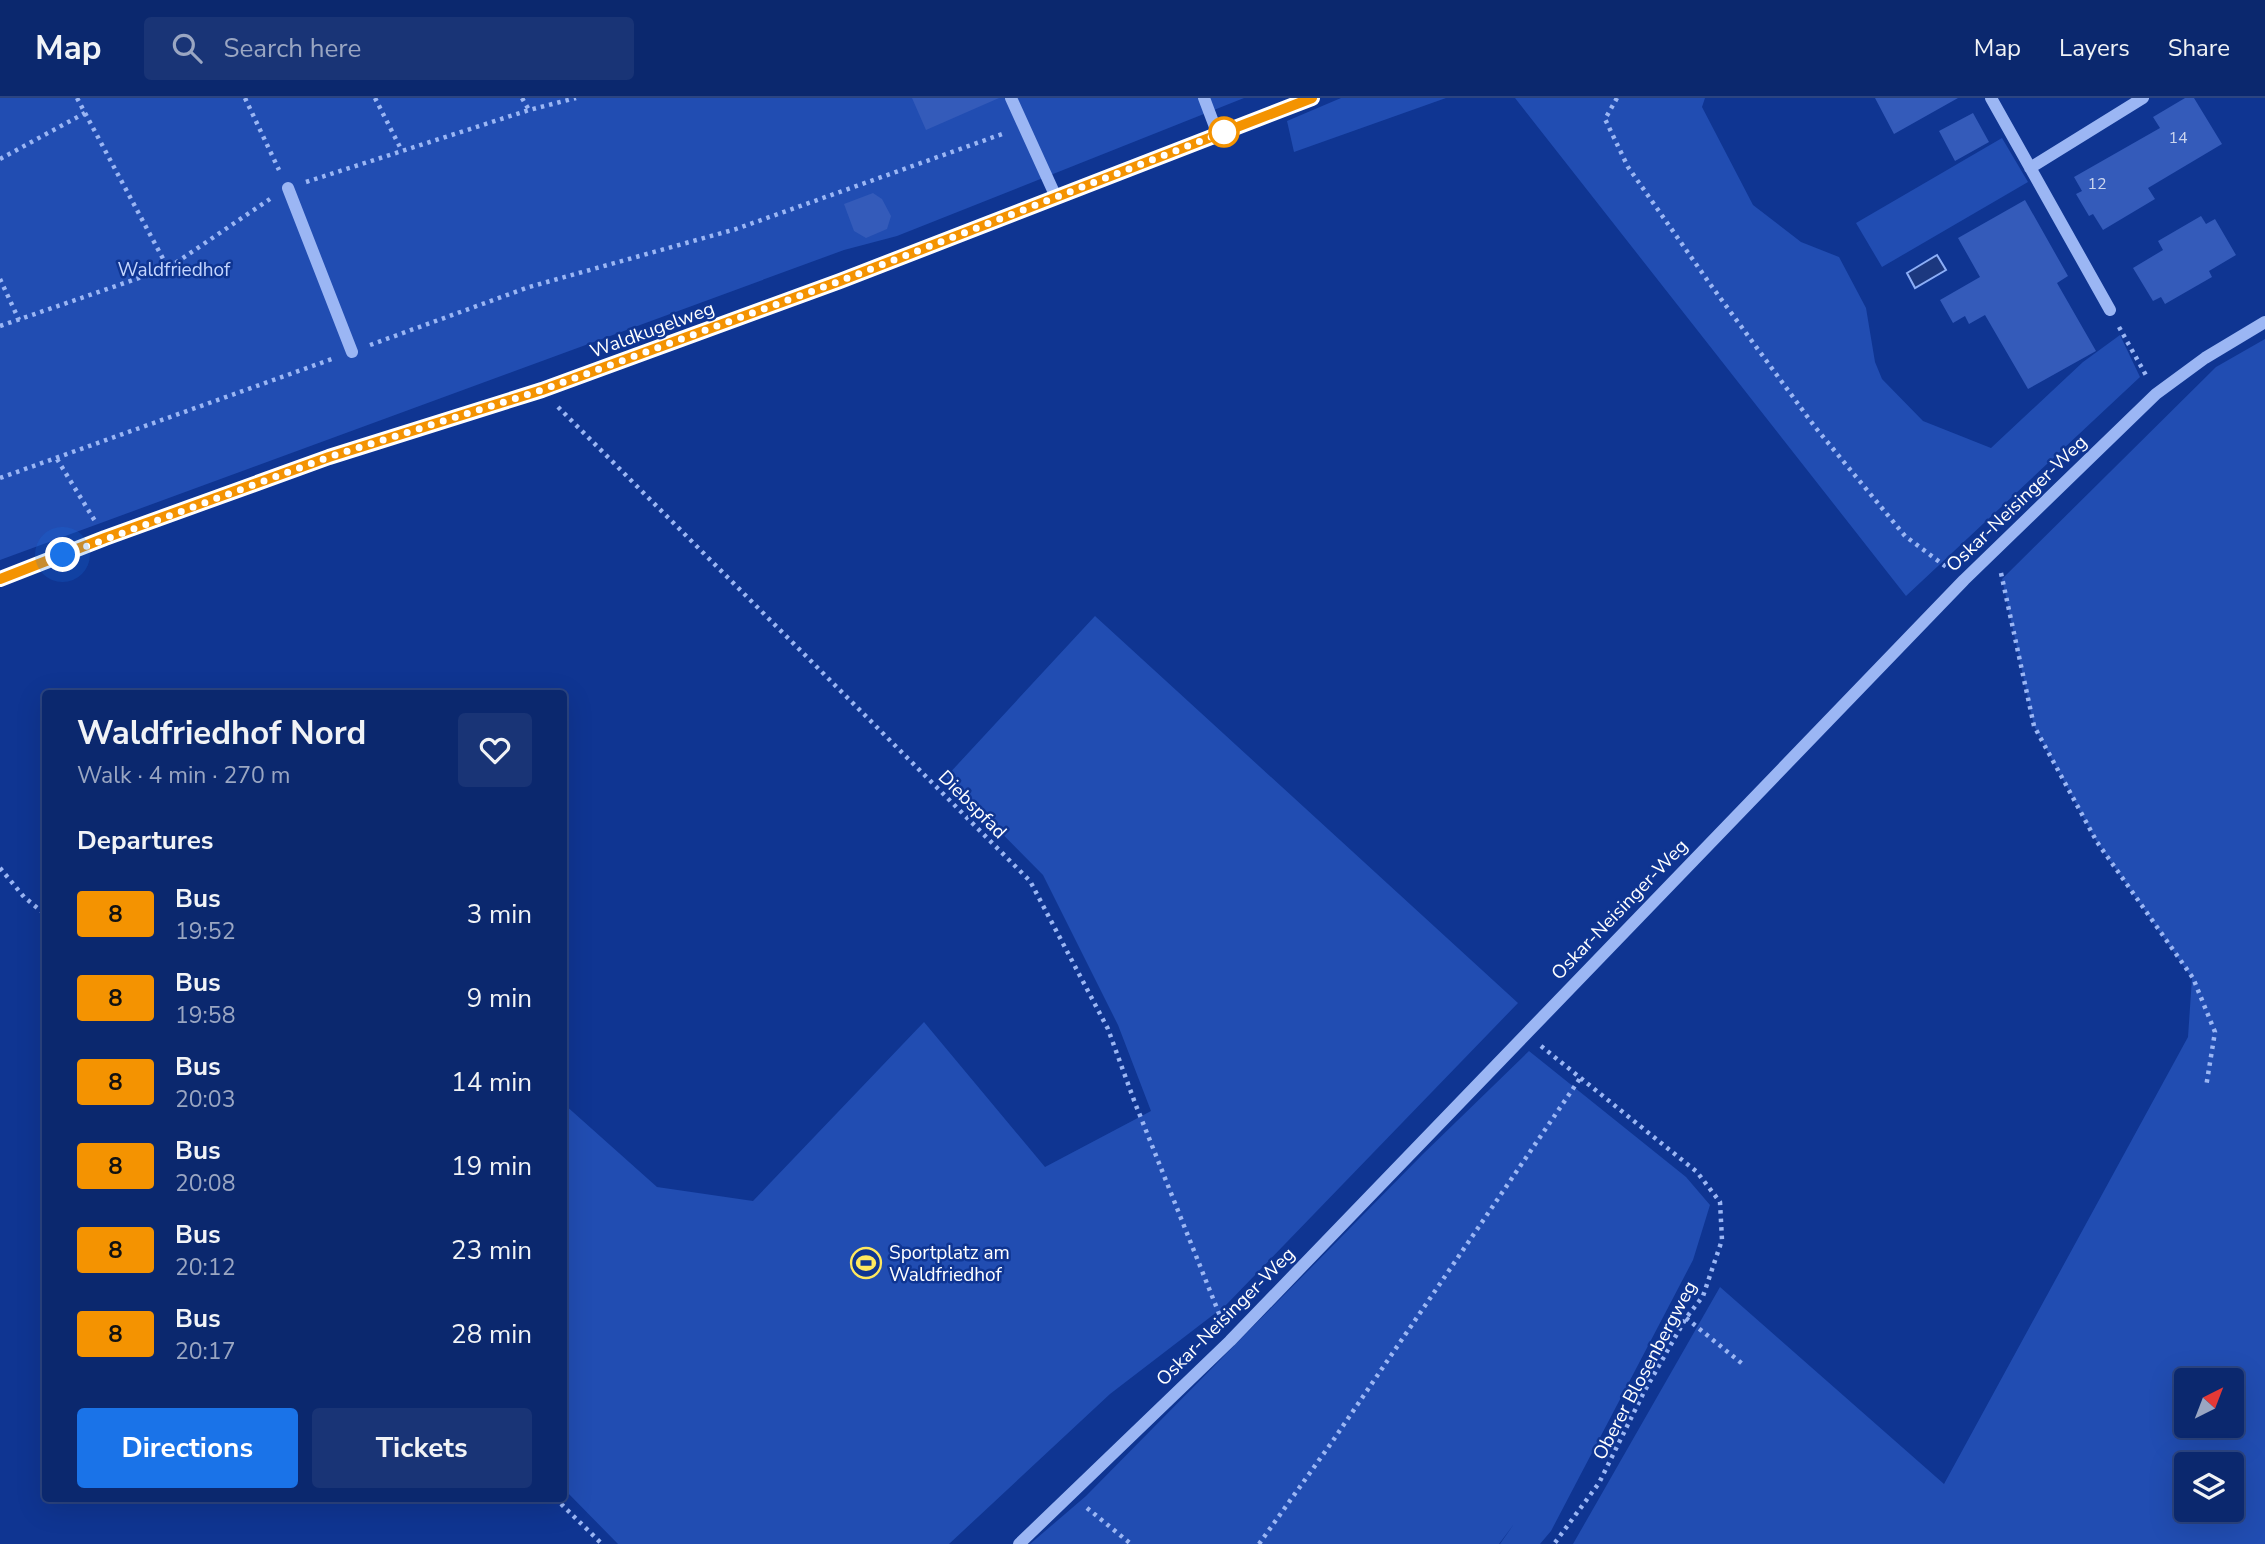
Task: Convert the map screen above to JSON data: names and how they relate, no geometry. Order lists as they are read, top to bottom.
{
  "streets": {
    "street": ["Waldkugelweg", "Oskar-Neisinger-Weg"],
    "path": ["Diebspfad", "Oberer Blosenbergweg"]
  },
  "crossings": [
    ["Waldkugelweg", "Diebspfad"],
    ["Oskar-Neisinger-Weg", "Diebspfad"],
    ["Oskar-Neisinger-Weg", "Oberer Blosenbergweg"]
  ],
  "parks": ["Waldfriedhof"],
  "places": {
    "sports": ["Sportplatz am Waldfriedhof"]
  },
  "lines": ["bus line 8"],
  "house_numbers": ["14", "12"],
  "north": "top right",
  "page": {
    "header": "Map",
    "search": "Search here",
    "nav": ["Map", "Layers", "Share"],
    "heading": [
      ["Waldfriedhof Nord", "Walk · 4 min · 270 m"],
      "Departures"
    ],
    "list": [
      {
        "mark": "8",
        "name": "Bus",
        "note": "19:52",
        "value": "3 min"
      },
      {
        "mark": "8",
        "name": "Bus",
        "note": "19:58",
        "value": "9 min"
      },
      {
        "mark": "8",
        "name": "Bus",
        "note": "20:03",
        "value": "14 min"
      },
      {
        "mark": "8",
        "name": "Bus",
        "note": "20:08",
        "value": "19 min"
      },
      {
        "mark": "8",
        "name": "Bus",
        "note": "20:12",
        "value": "23 min"
      },
      {
        "mark": "8",
        "name": "Bus",
        "note": "20:17",
        "value": "28 min"
      }
    ],
    "buttons": ["Directions", "Tickets"]
  }
}
